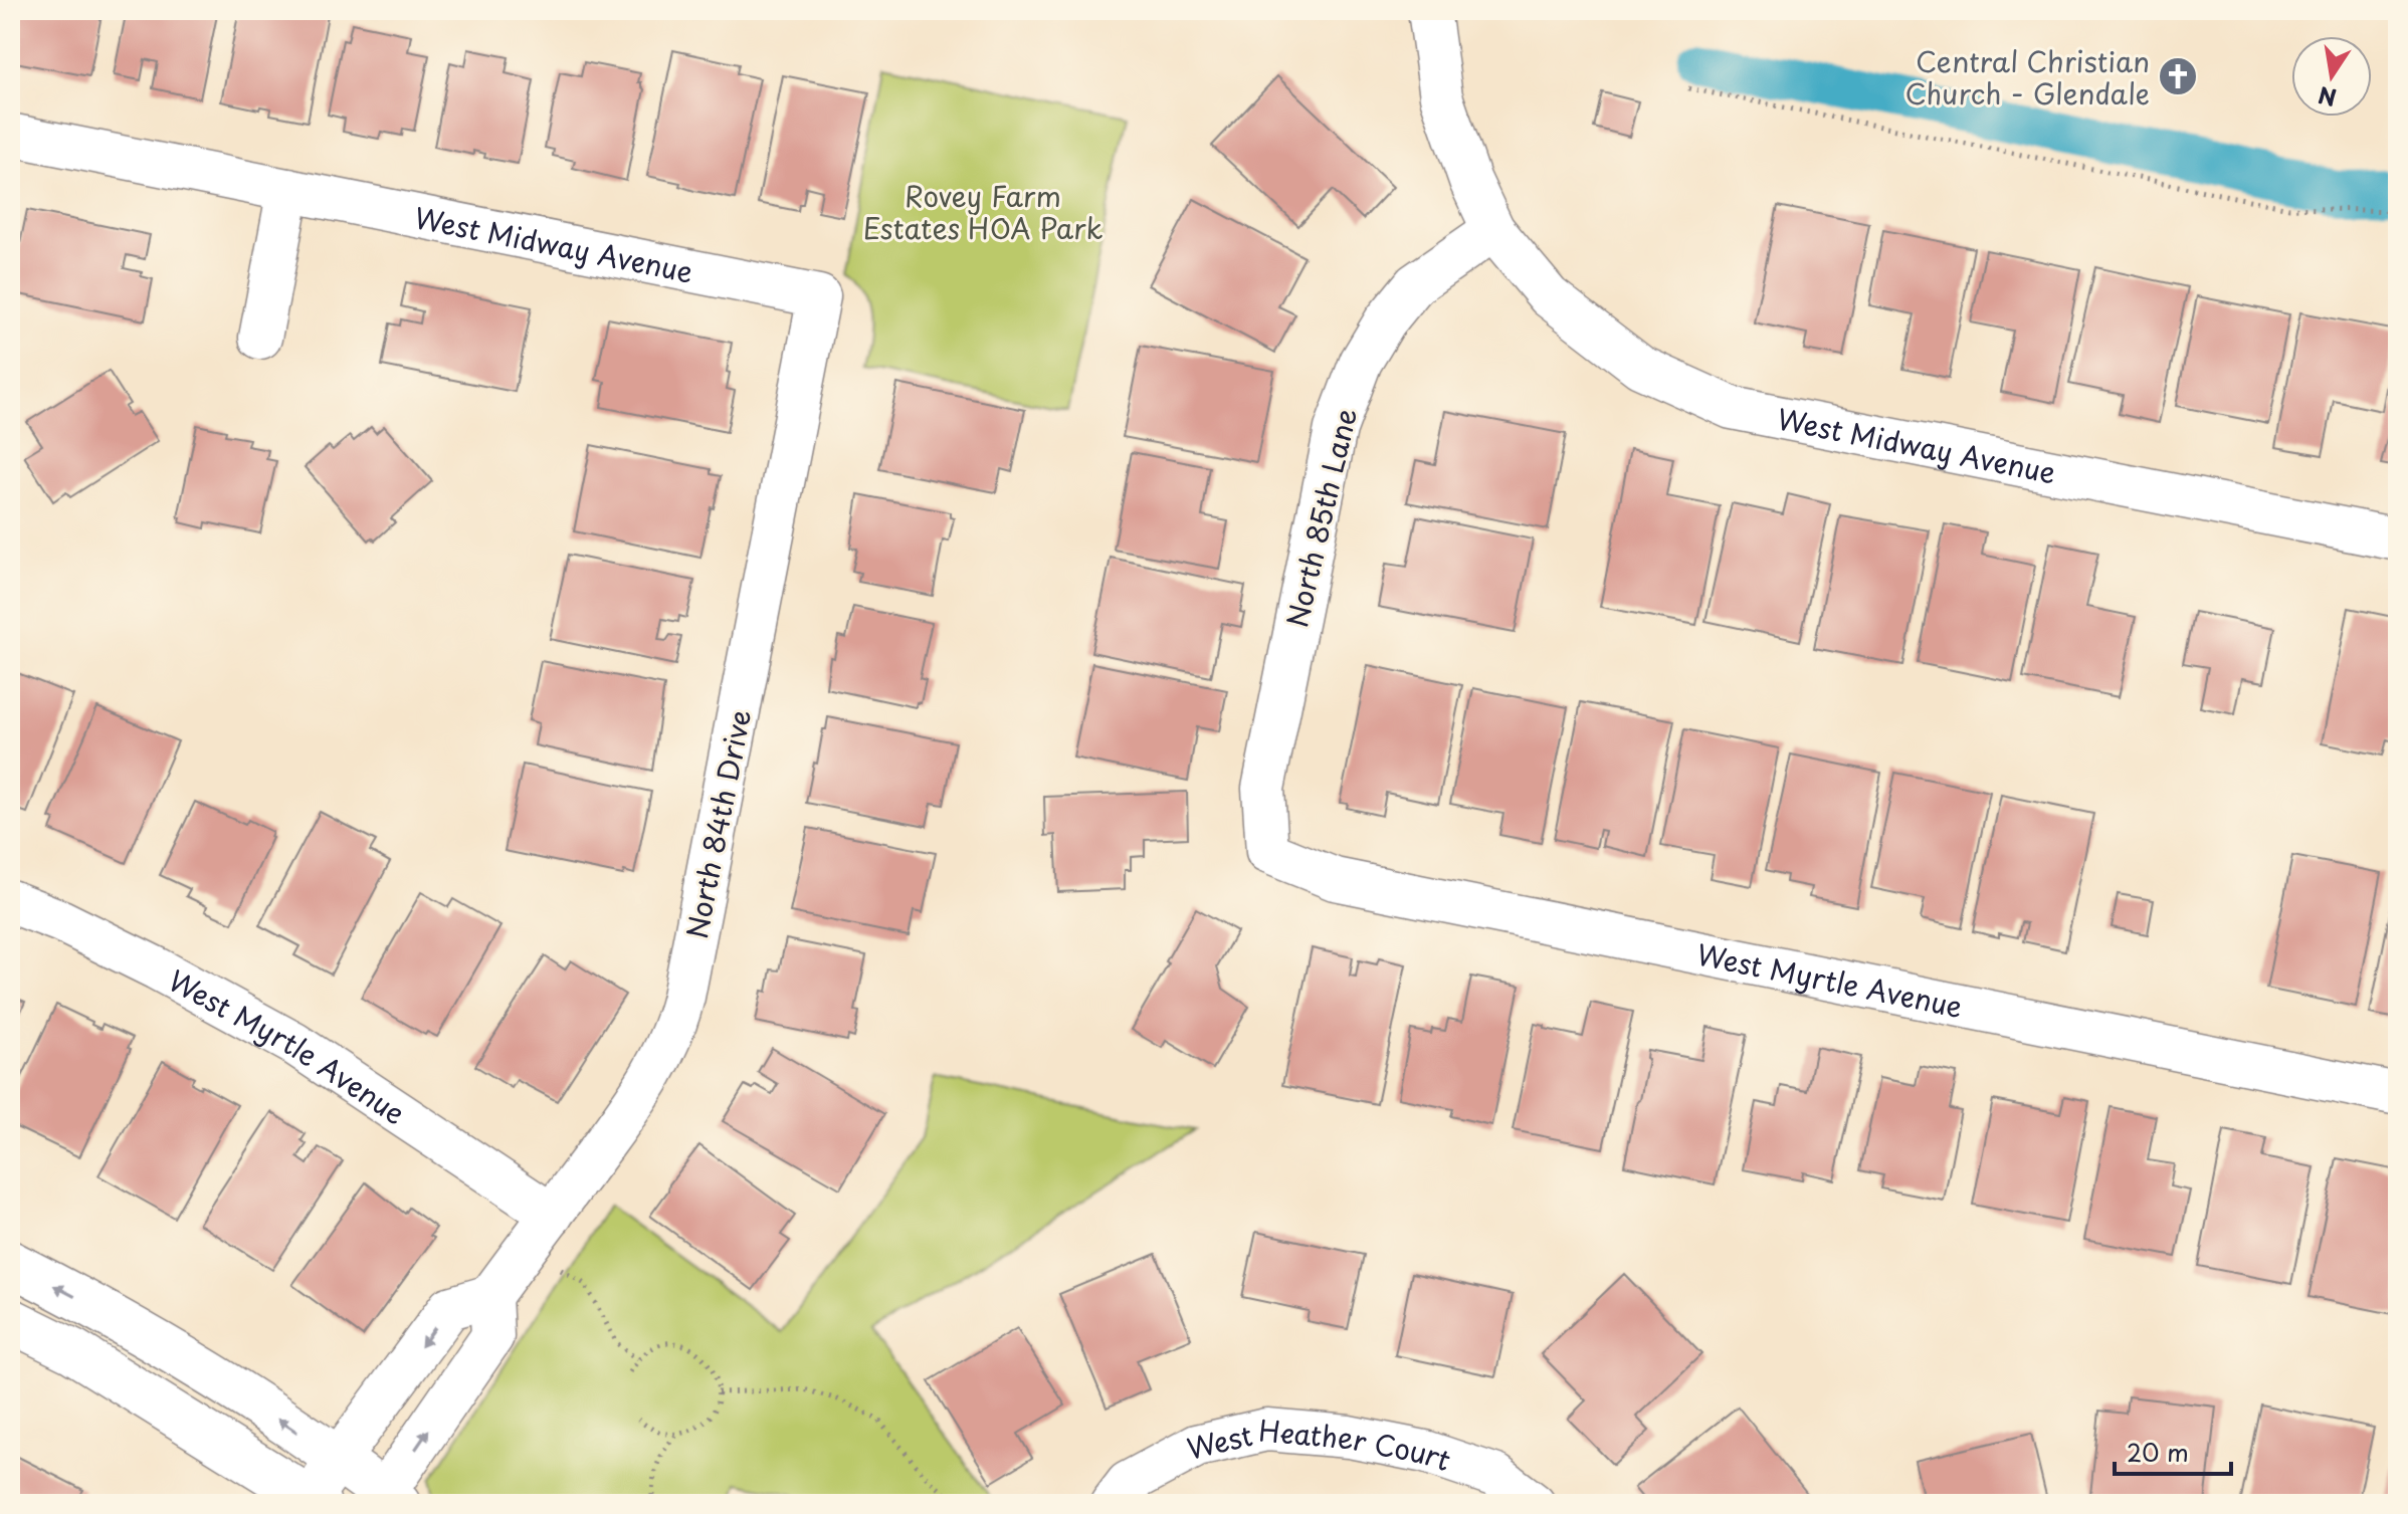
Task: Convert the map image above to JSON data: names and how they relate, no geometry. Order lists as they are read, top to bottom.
{
  "streets": {
    "street": [
      "West Midway Avenue",
      "North 85th Lane",
      "North 84th Drive",
      "West Myrtle Avenue",
      "West Heather Court"
    ]
  },
  "crossings": [
    ["West Midway Avenue", "North 85th Lane"],
    ["West Midway Avenue", "North 84th Drive"],
    ["North 85th Lane", "West Myrtle Avenue"],
    ["North 84th Drive", "West Myrtle Avenue"]
  ],
  "parks": ["Rovey Farm Estates HOA Park"],
  "places": {
    "church": ["Central Christian Church - Glendale"]
  },
  "scale_bar": "20 m",
  "north": "bottom"
}
